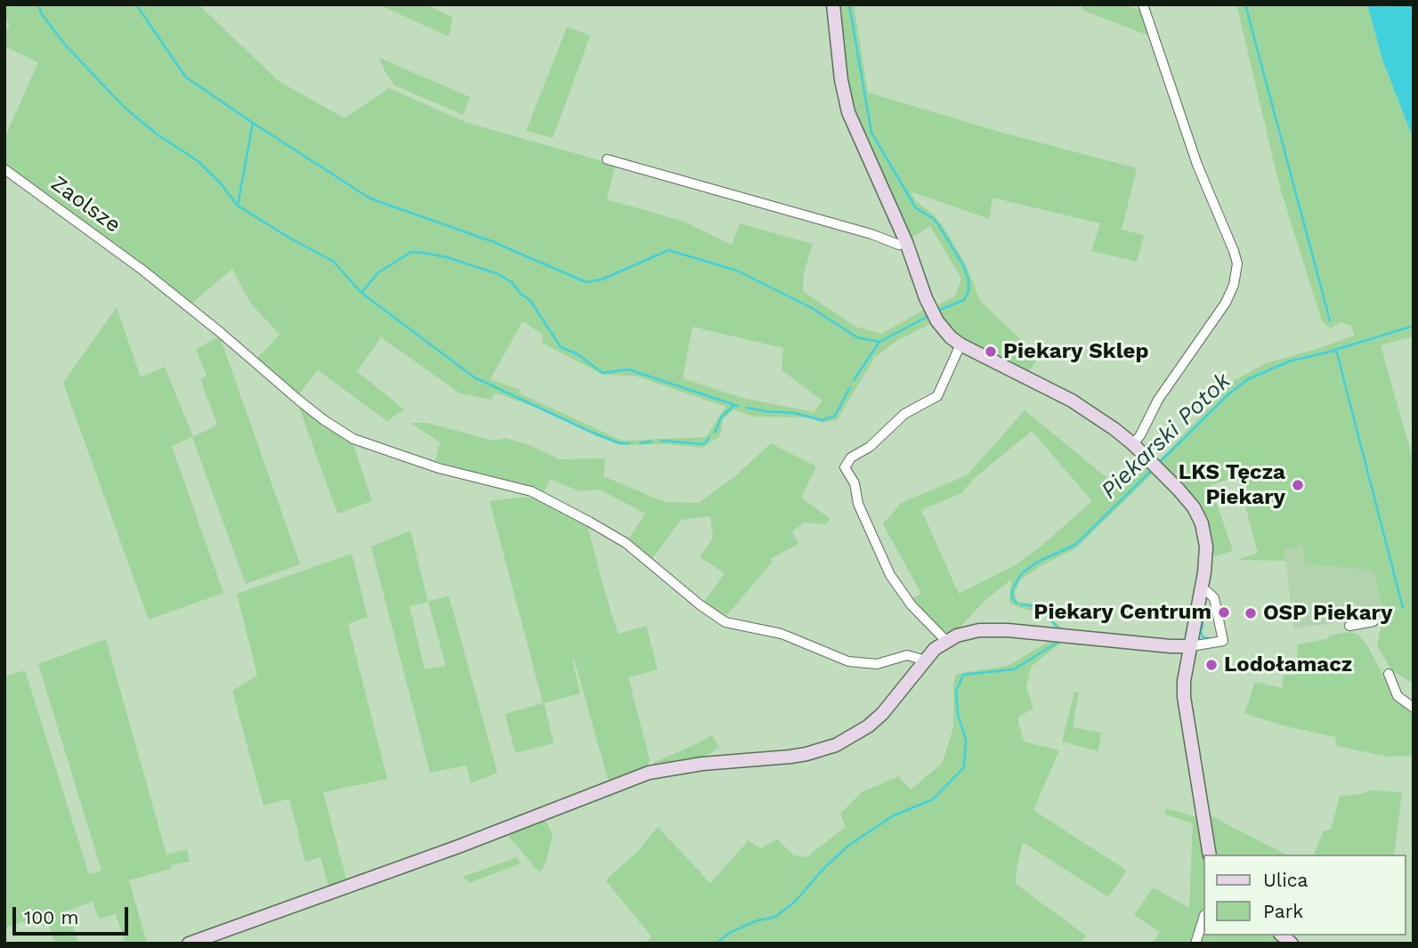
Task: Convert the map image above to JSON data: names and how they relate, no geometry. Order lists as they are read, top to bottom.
{
  "streets": {
    "street": ["Zaolsze"]
  },
  "water": ["Piekarski Potok"],
  "places": [
    "Piekary Sklep",
    "LKS Tęcza Piekary",
    "Piekary Centrum",
    "OSP Piekary",
    "Lodołamacz"
  ],
  "legend": ["Ulica", "Park"],
  "scale_bar": "100 m"
}
